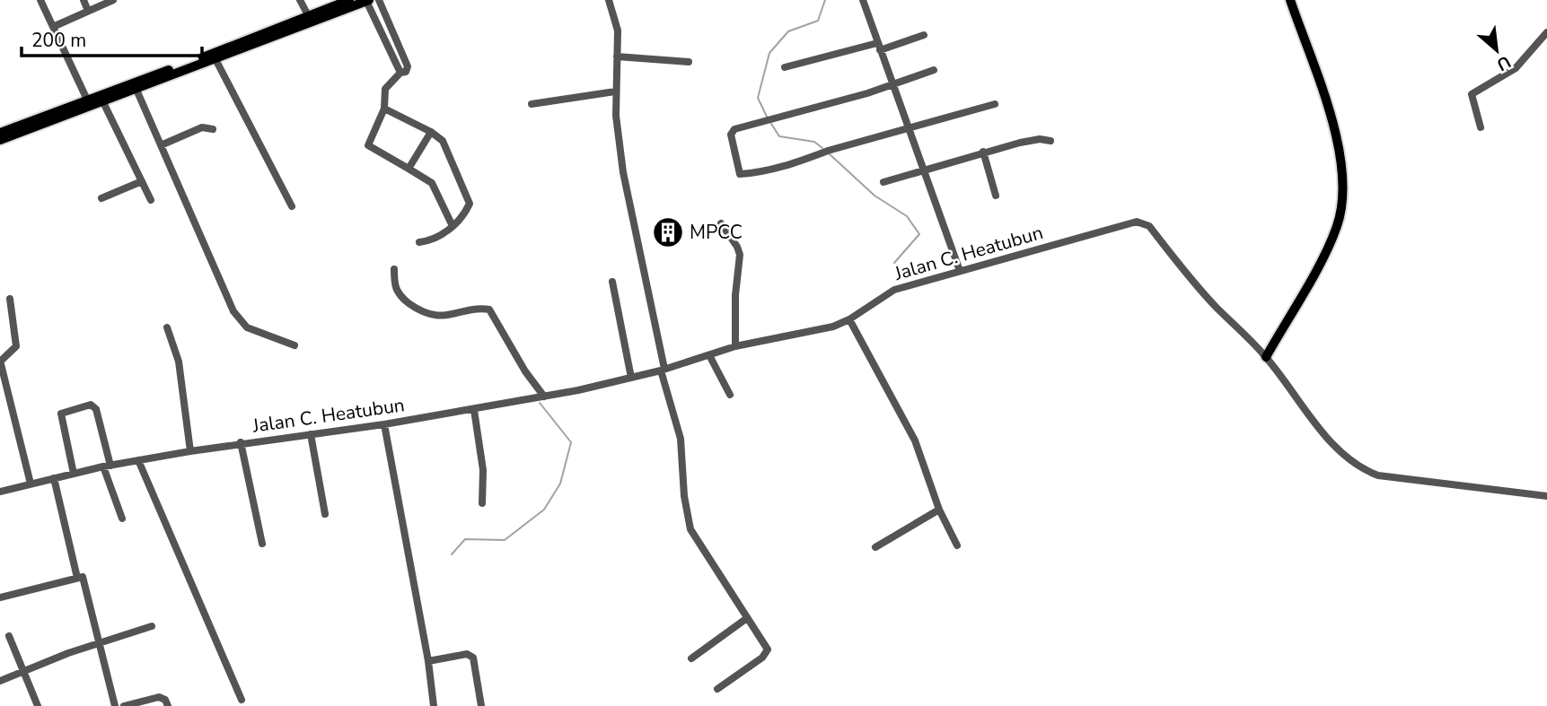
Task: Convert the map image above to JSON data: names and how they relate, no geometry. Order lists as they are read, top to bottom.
{
  "streets": {
    "street": ["Jalan C. Heatubun"]
  },
  "places": {
    "building": ["MPCC"]
  },
  "scale_bar": "200 m",
  "north": "bottom right"
}
